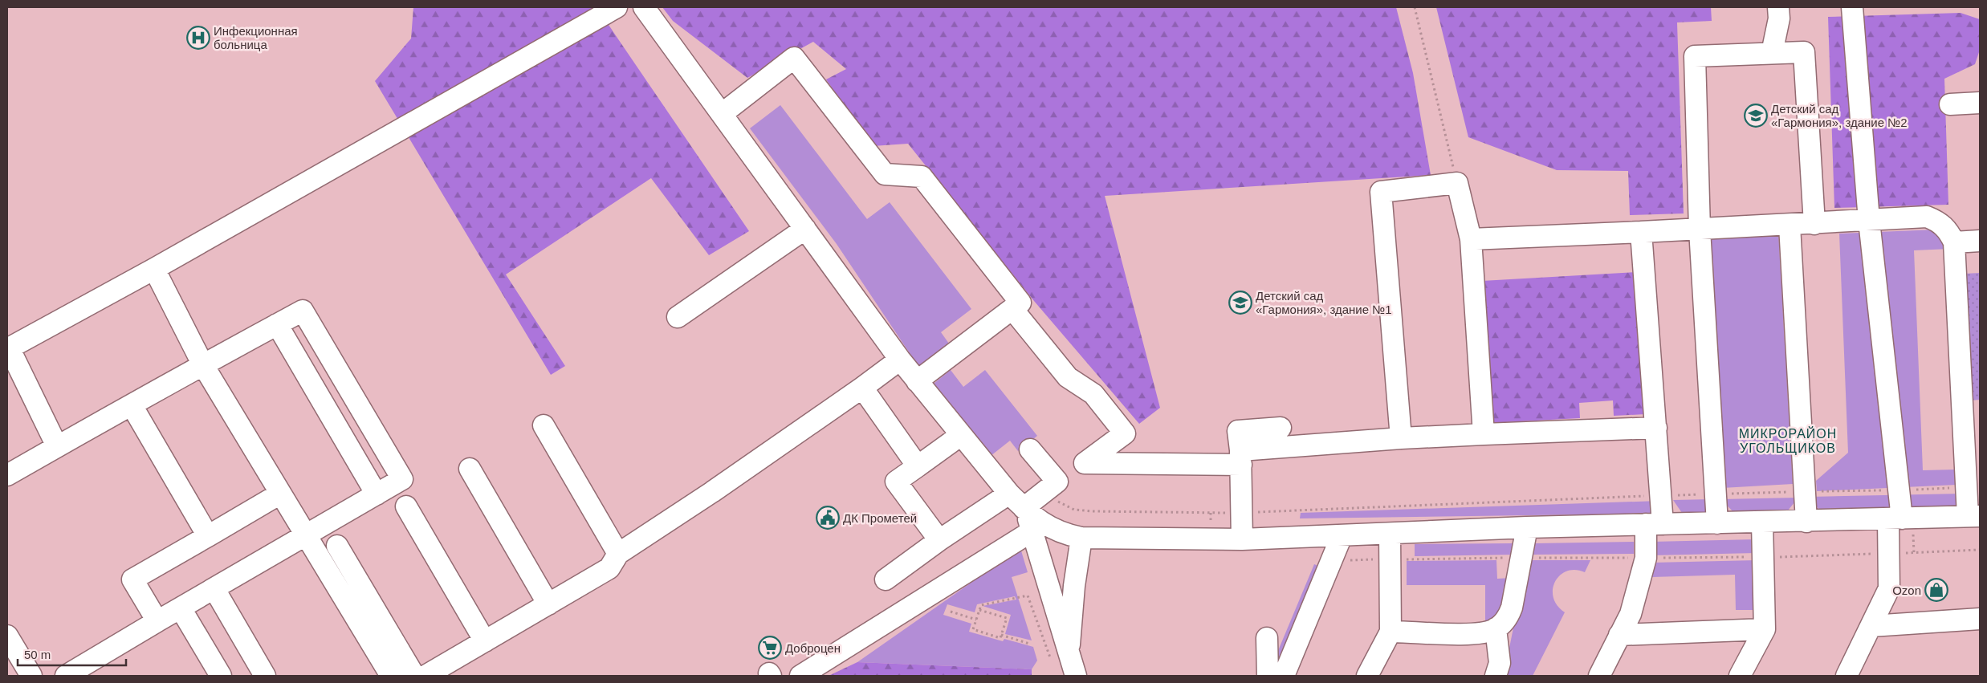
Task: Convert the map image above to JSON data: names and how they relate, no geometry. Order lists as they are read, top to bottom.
{
  "districts": ["МИКРОРАЙОН УГОЛЬЩИКОВ"],
  "places": {
    "hospital": ["Инфекционная больница"],
    "school or university": ["Детский сад «Гармония», здание №2", "Детский сад «Гармония», здание №1"],
    "public building": ["ДК Прометей"],
    "shop": ["Ozon"],
    "supermarket": ["Доброцен"]
  },
  "scale_bar": "50 m"
}
